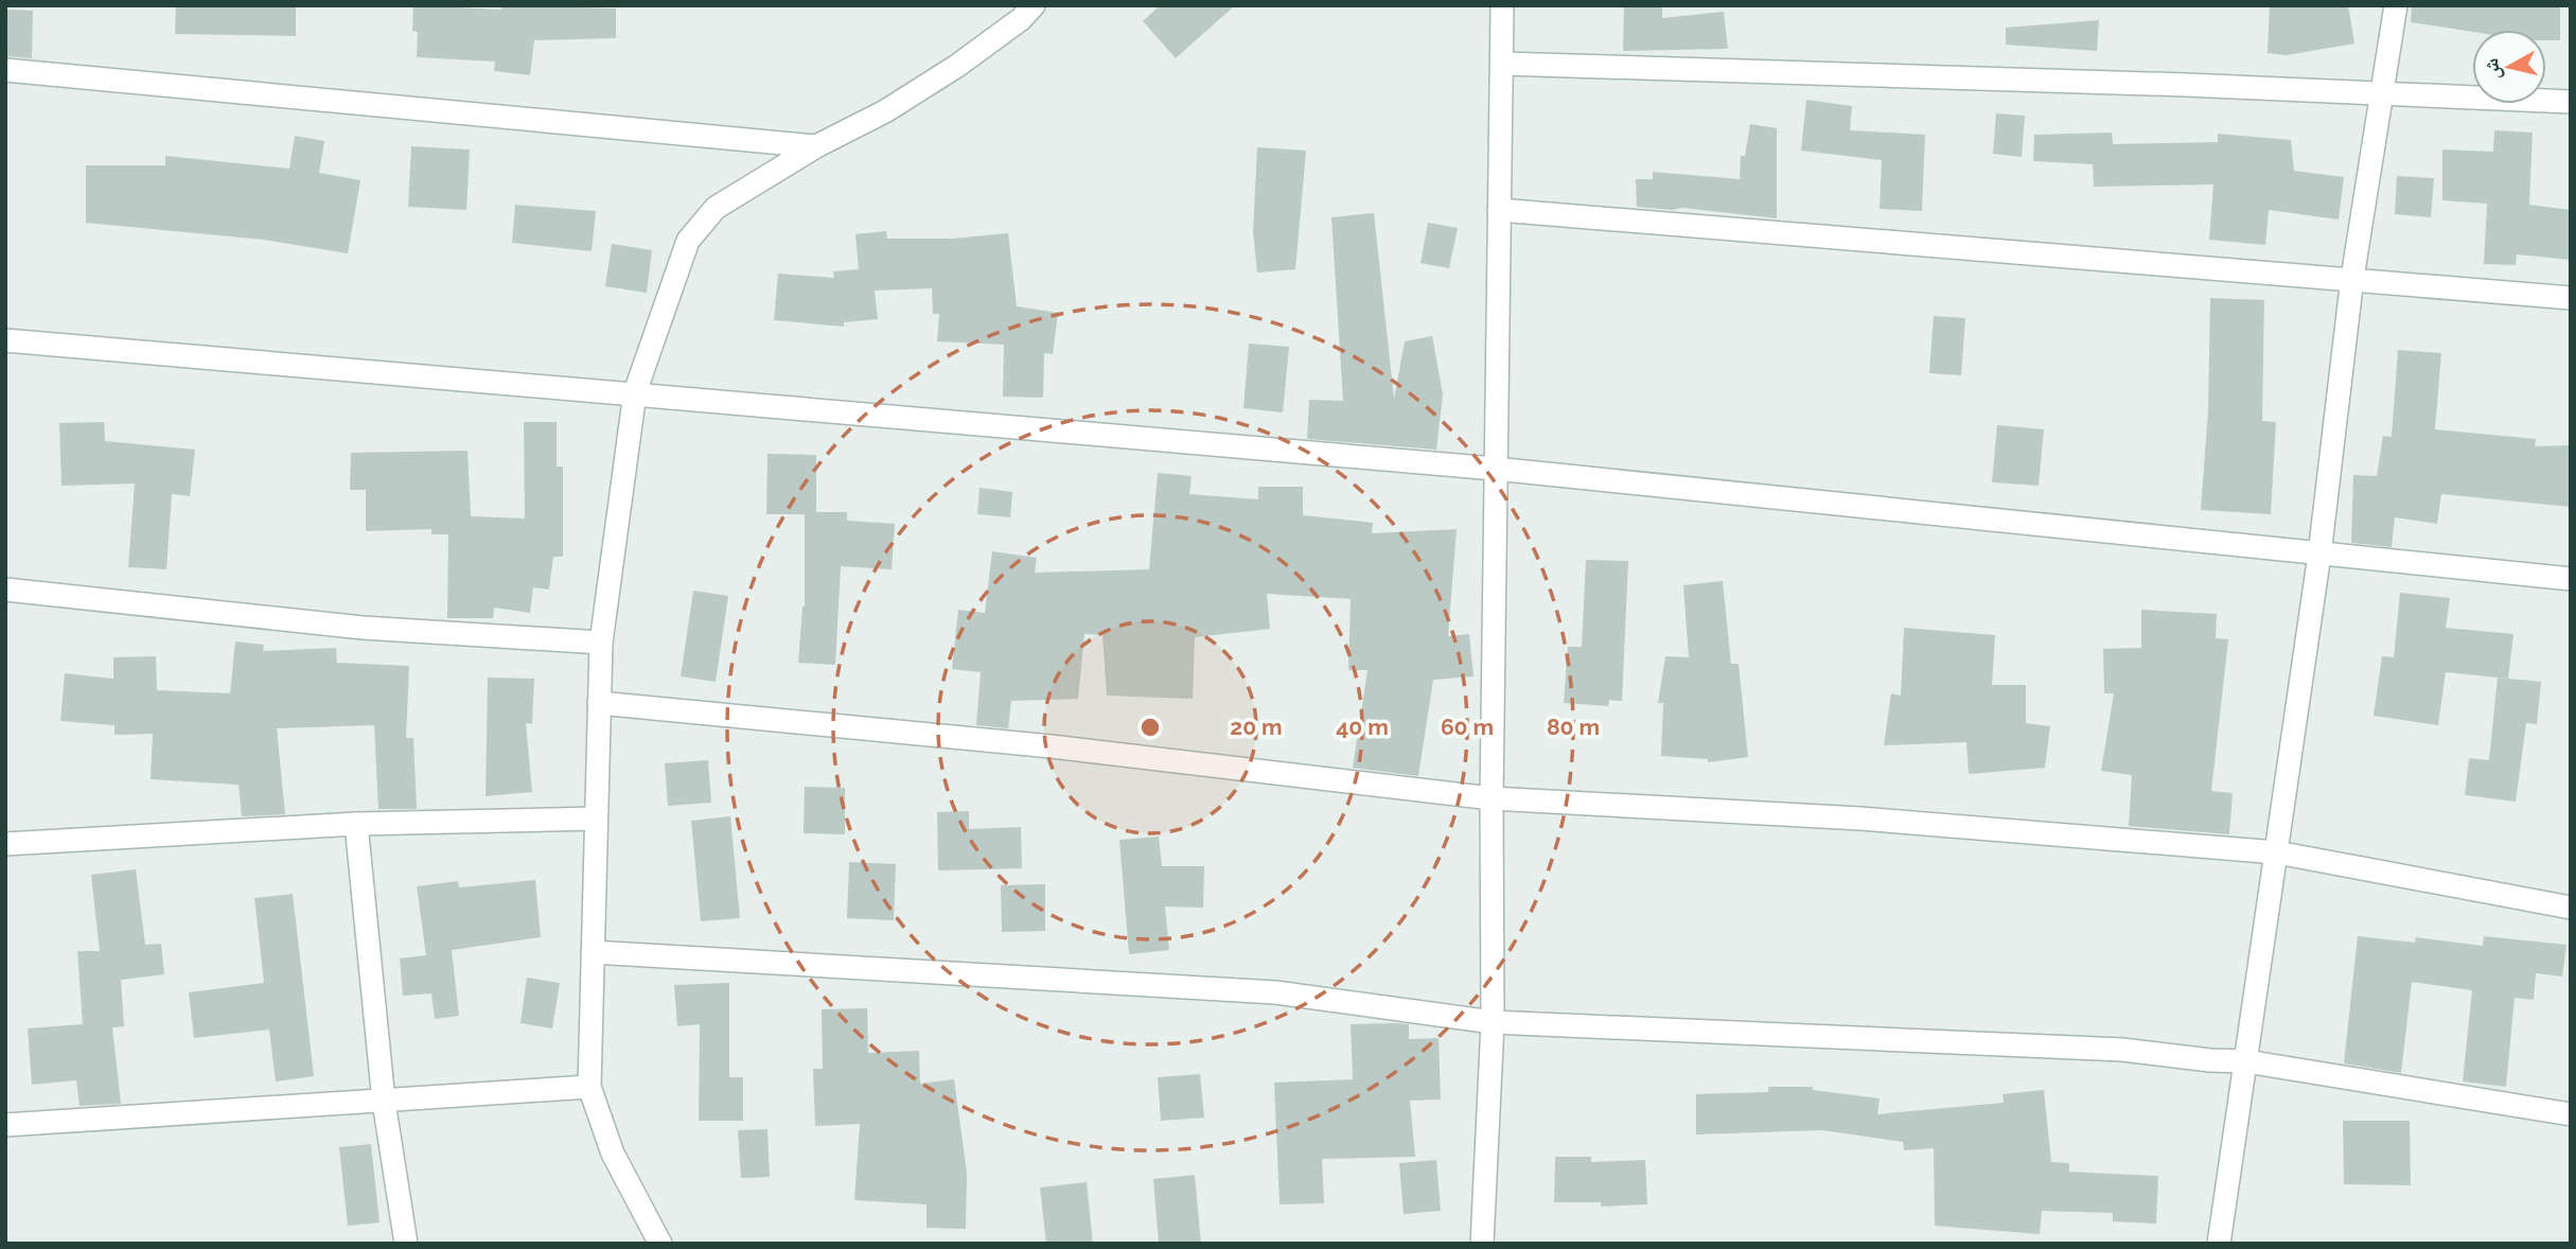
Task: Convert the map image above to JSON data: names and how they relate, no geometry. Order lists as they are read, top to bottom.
{
  "north": "left",
  "rings": [
    "20 m",
    "40 m",
    "60 m",
    "80 m"
  ]
}
